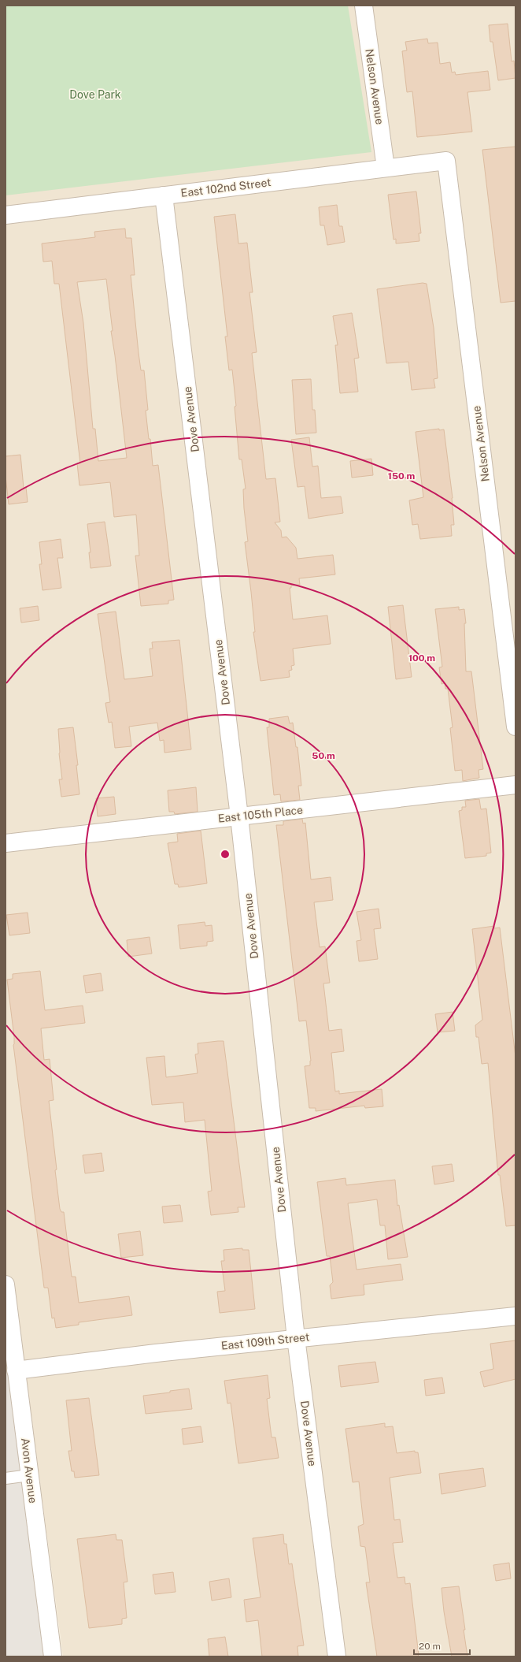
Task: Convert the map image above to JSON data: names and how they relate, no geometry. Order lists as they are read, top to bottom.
{
  "streets": {
    "street": [
      "Nelson Avenue",
      "East 102nd Street",
      "Dove Avenue",
      "East 105th Place",
      "East 109th Street",
      "Avon Avenue"
    ]
  },
  "crossings": [
    ["Nelson Avenue", "East 102nd Street"],
    ["East 102nd Street", "Dove Avenue"],
    ["Dove Avenue", "East 105th Place"],
    ["Dove Avenue", "East 109th Street"],
    ["East 109th Street", "Avon Avenue"]
  ],
  "parks": ["Dove Park"],
  "scale_bar": "20 m",
  "rings": ["150 m", "100 m", "50 m"]
}
